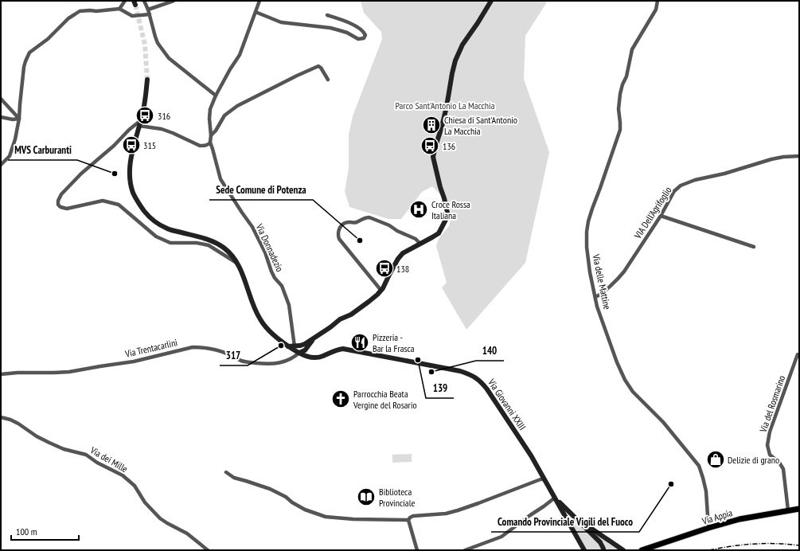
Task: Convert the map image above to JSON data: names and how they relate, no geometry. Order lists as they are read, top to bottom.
{
  "streets": {
    "main road": ["Via Giovanni XXIII", "Via Appia"],
    "street": [
      "VIA Dell'Agrifoglio",
      "Via Donnadezio",
      "Via delle Mattine",
      "Via Trentacarlini",
      "Via del Rosmarino",
      "Via dei Mille"
    ]
  },
  "crossings": [
    ["VIA Dell'Agrifoglio", "Via delle Mattine"],
    ["Via delle Mattine", "Via Appia"],
    ["Via del Rosmarino", "Via Appia"]
  ],
  "parks": ["Parco Sant'Antonio La Macchia"],
  "places": {
    "bus stop": [
      "316",
      "315",
      "136",
      "138"
    ],
    "building": ["Chiesa di Sant'Antonio La Macchia"],
    "other": [
      "MVS Carburanti",
      "Sede Comune di Potenza",
      "317",
      "139",
      "140",
      "Comando Provinciale Vigili del Fuoco"
    ],
    "hospital": ["Croce Rossa Italiana"],
    "restaurant": ["Pizzeria - Bar la Frasca"],
    "church": ["Parrocchia Beata Vergine del Rosario"],
    "shop": ["Delizie di grano"],
    "library": ["Biblioteca Provinciale"]
  },
  "scale_bar": "100 m"
}
